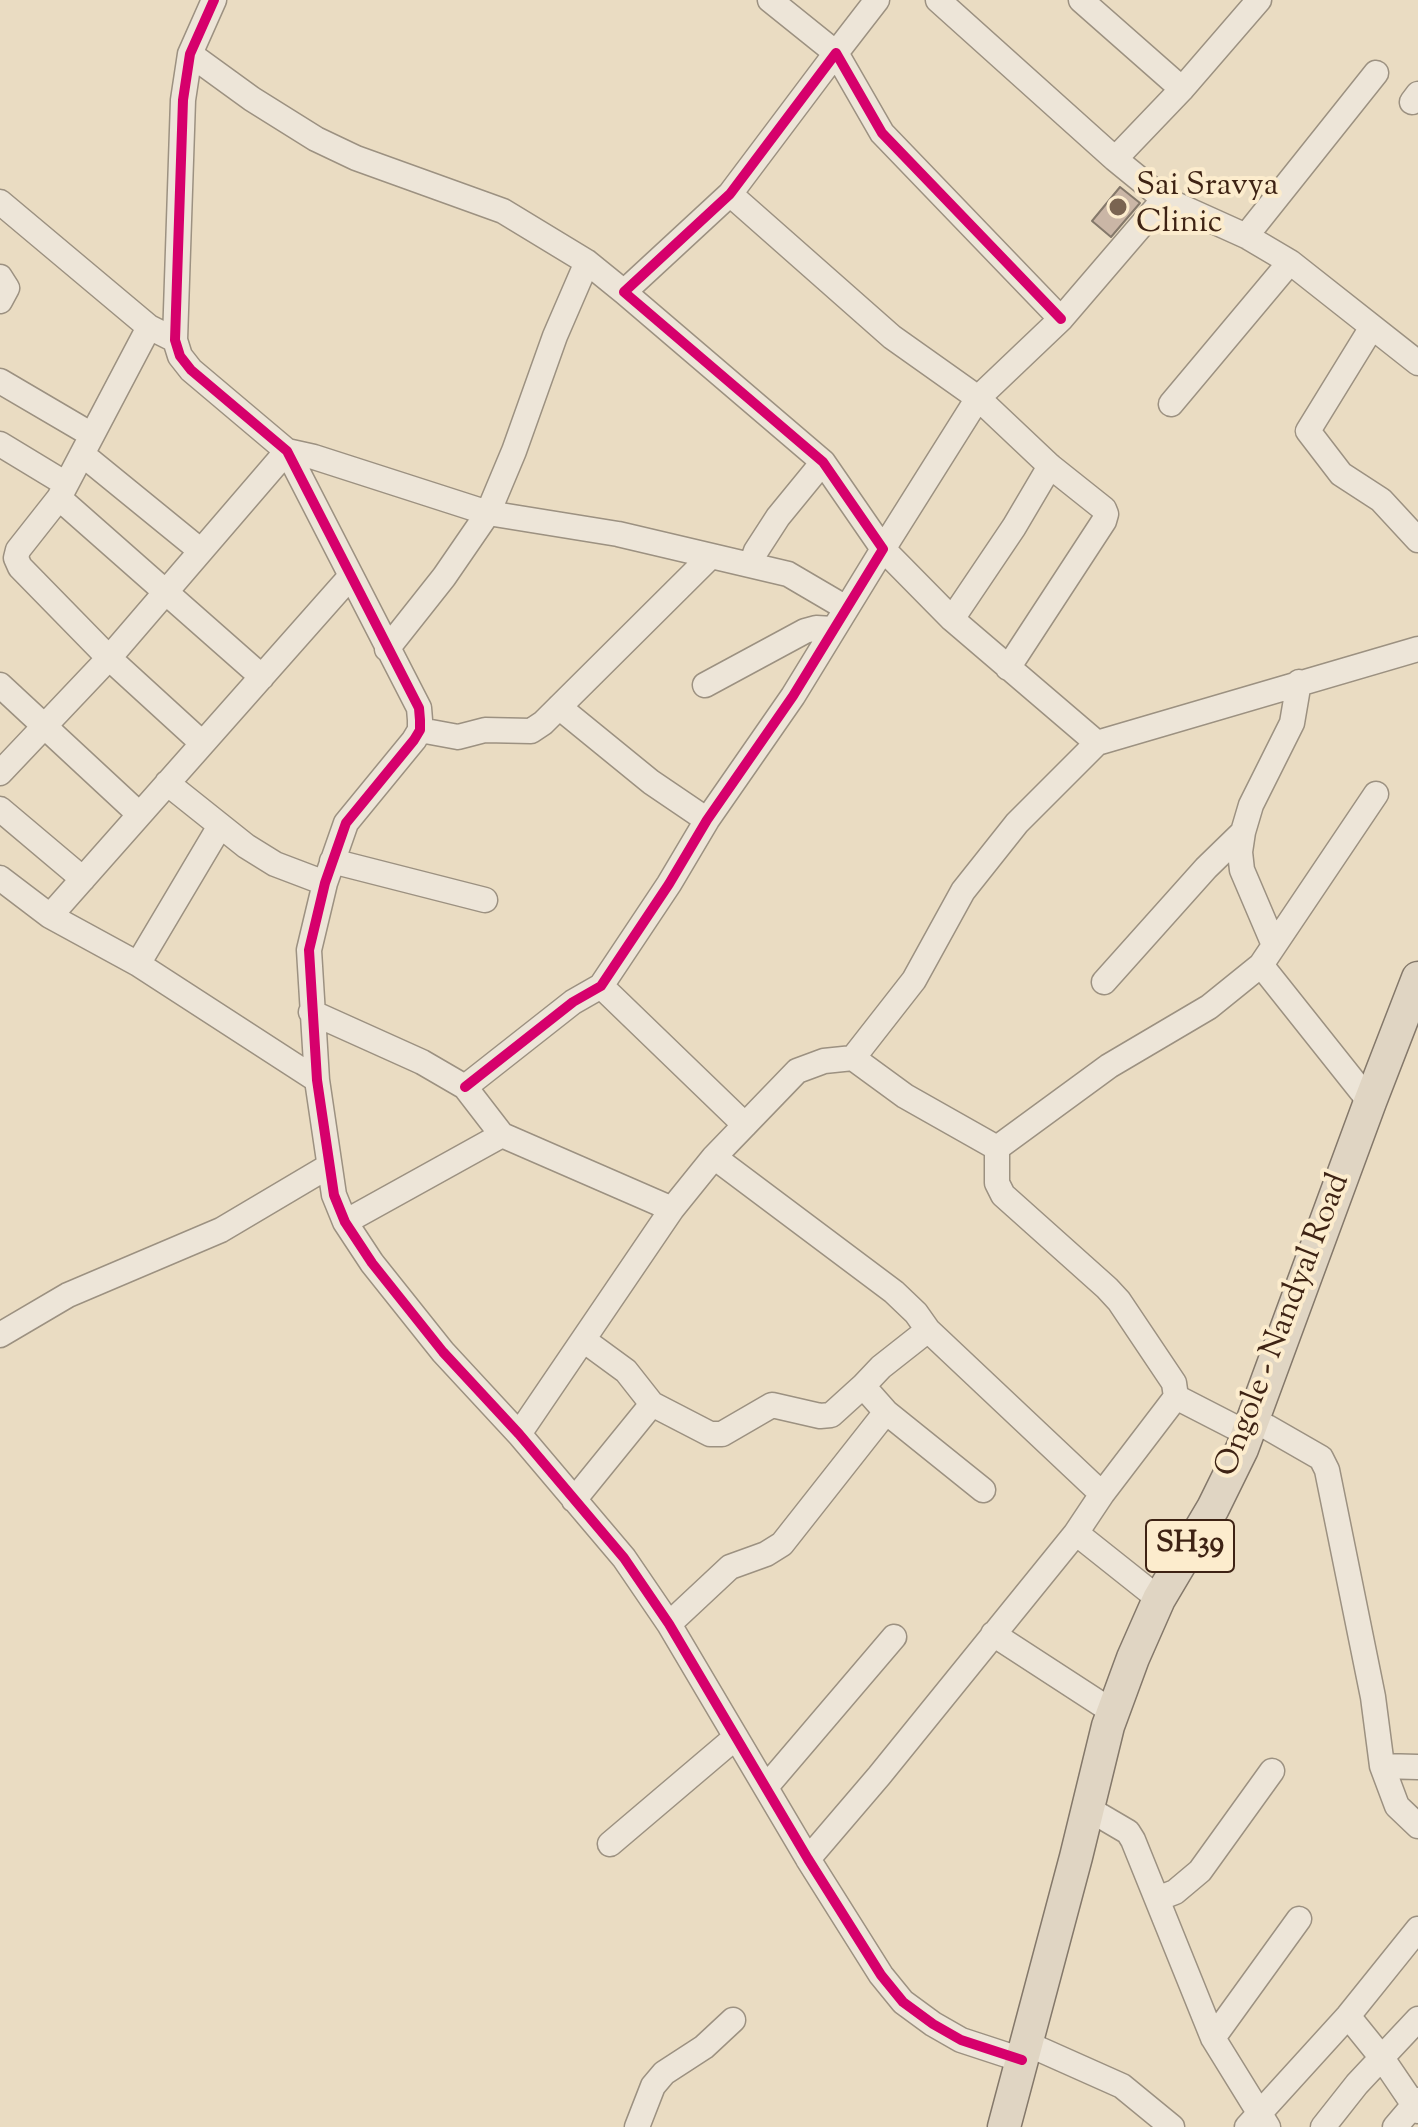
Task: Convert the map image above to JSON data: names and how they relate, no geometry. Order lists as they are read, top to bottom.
{
  "streets": {
    "main road": ["Ongole - Nandyal Road", "SH39"]
  },
  "places": ["Sai Sravya Clinic"]
}
